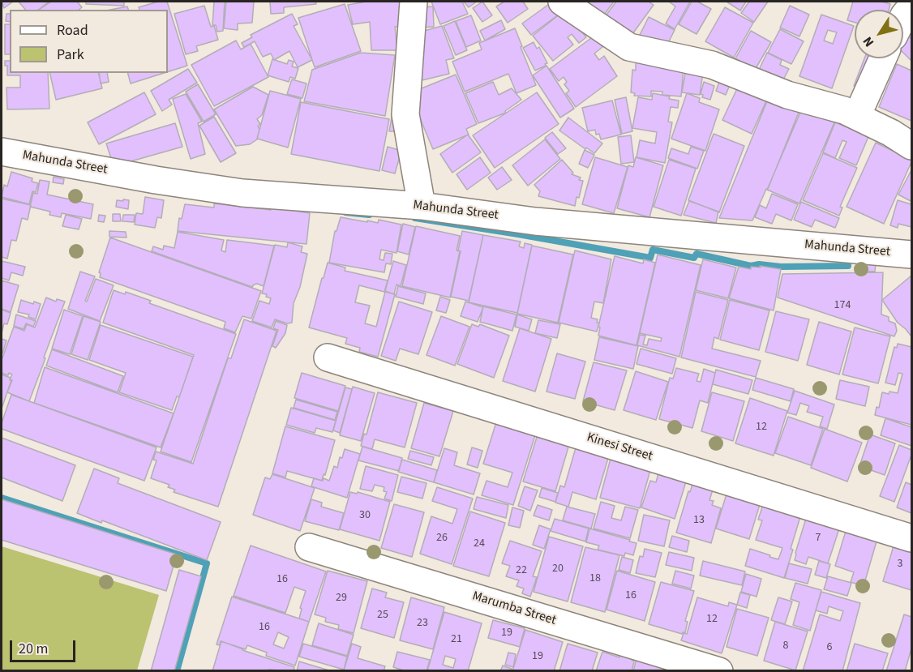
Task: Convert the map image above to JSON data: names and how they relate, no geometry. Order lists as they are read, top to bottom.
{
  "streets": {
    "street": ["Mahunda Street", "Kinesi Street", "Marumba Street"]
  },
  "house_numbers": [
    "174",
    "12",
    "30",
    "13",
    "26",
    "7",
    "24",
    "3",
    "20",
    "22",
    "18",
    "16",
    "16",
    "29",
    "25",
    "12",
    "23",
    "16",
    "19",
    "21",
    "8",
    "6",
    "19"
  ],
  "legend": ["Road", "Park"],
  "scale_bar": "20 m",
  "north": "bottom left"
}
